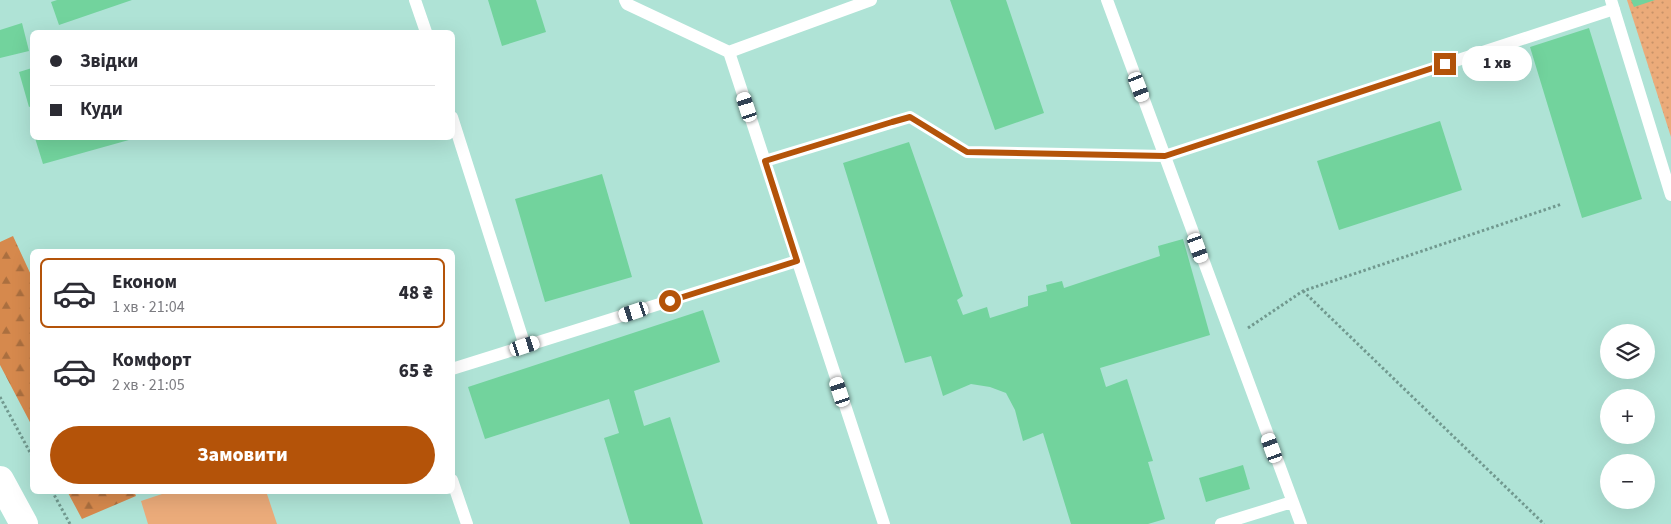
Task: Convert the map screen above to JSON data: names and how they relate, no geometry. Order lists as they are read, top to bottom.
{
  "page": {
    "banner": ["Звідки", "Куди"],
    "bubble": "1 хв",
    "list": [
      {
        "name": "Економ",
        "note": "1 хв · 21:04",
        "value": "48 ₴"
      },
      {
        "name": "Комфорт",
        "note": "2 хв · 21:05",
        "value": "65 ₴"
      }
    ],
    "map_buttons": ["+", "−"],
    "buttons": "Замовити"
  }
}
